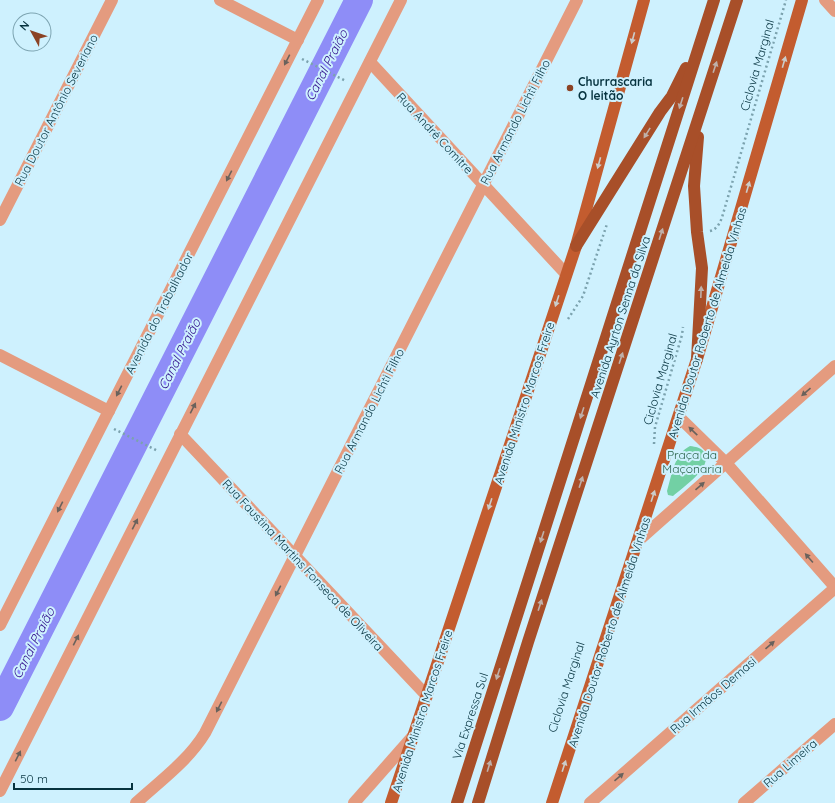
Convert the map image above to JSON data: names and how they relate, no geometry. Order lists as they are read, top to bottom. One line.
{"streets":{"highway":["Avenida Ayrton Senna da Silva","Via Expressa Sul"],"main road":["Avenida Doutor Roberto de Almeida Vinhas","Avenida Ministro Marcos Freire"],"street":["Rua Doutor Antônio Severiano","Rua Armando Lichti Filho","Rua André Comitre","Avenida do Trabalhador","Rua Faustina Martins Fonseca de Oliveira","Rua Irmãos Demasi","Rua Limeira"],"path":["Ciclovia Marginal"]},"crossings":[["Rua Armando Lichti Filho","Rua André Comitre"],["Rua Armando Lichti Filho","Rua Faustina Martins Fonseca de Oliveira"],["Rua André Comitre","Avenida Ministro Marcos Freire"],["Avenida Ayrton Senna da Silva","Via Expressa Sul"],["Avenida Ministro Marcos Freire","Rua Faustina Martins Fonseca de Oliveira"]],"one_way":["Avenida Doutor Roberto de Almeida Vinhas","Avenida Ministro Marcos Freire","Rua Irmãos Demasi","Via Expressa Sul"],"water":["Canal Praião"],"parks":["Praça da Maçonaria"],"places":["Churrascaria O leitão"],"scale_bar":"50 m","north":"top left"}
